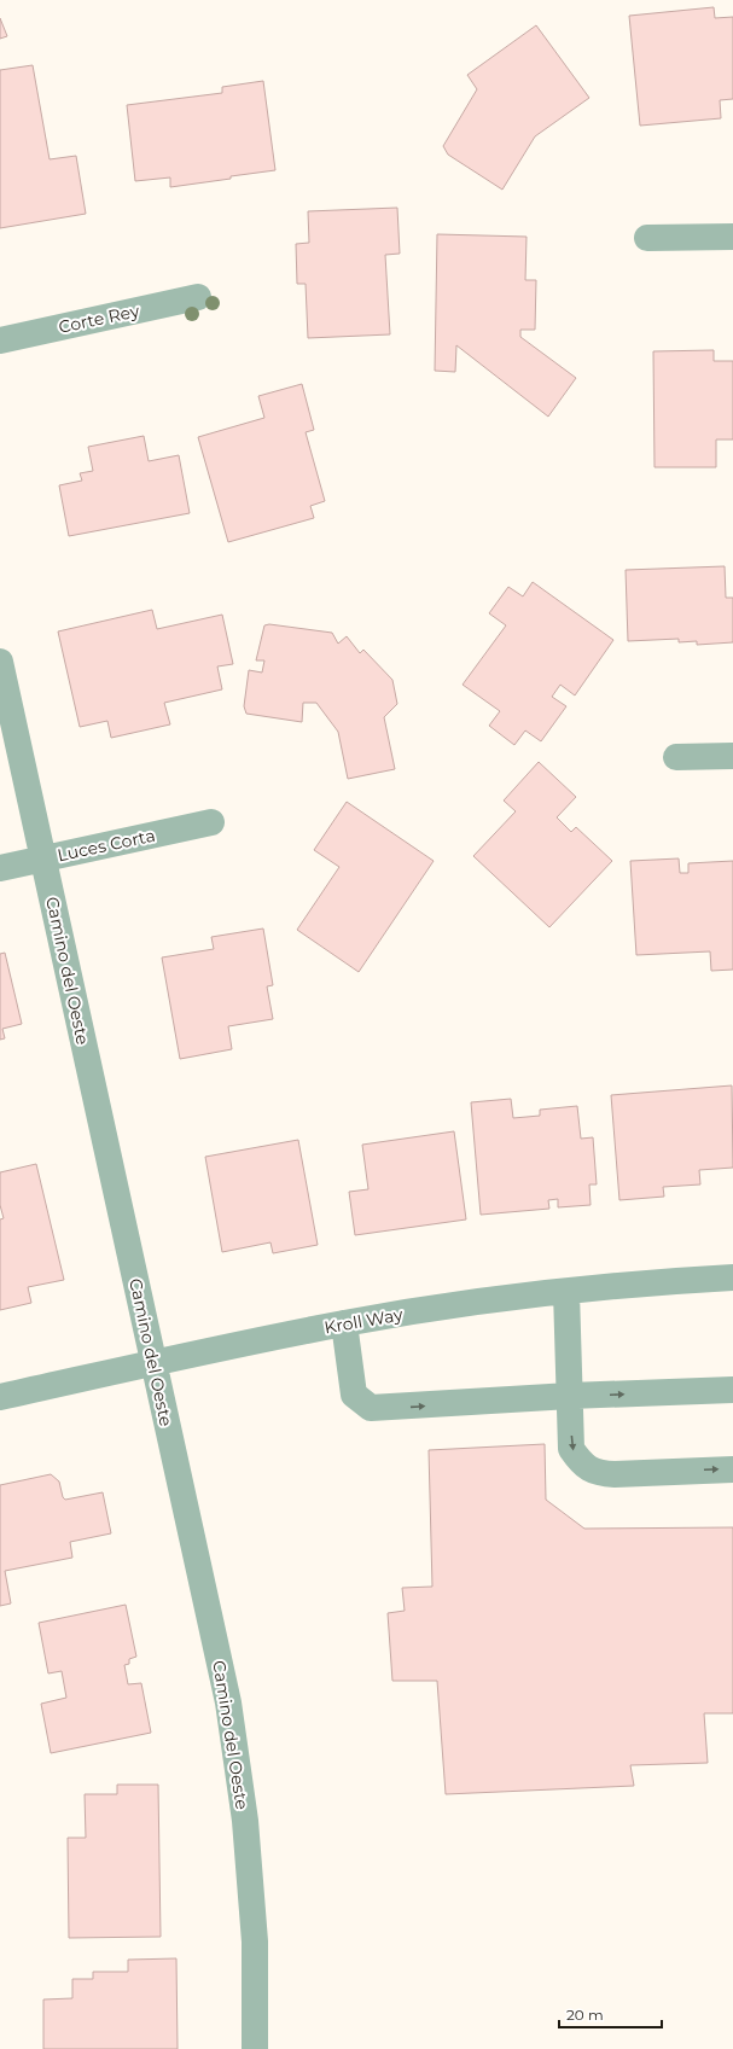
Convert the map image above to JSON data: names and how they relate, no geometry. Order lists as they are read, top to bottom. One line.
{"streets":{"street":["Corte Rey","Luces Corta","Camino del Oeste","Kroll Way"]},"crossings":[["Luces Corta","Camino del Oeste"],["Camino del Oeste","Kroll Way"]],"scale_bar":"20 m"}
